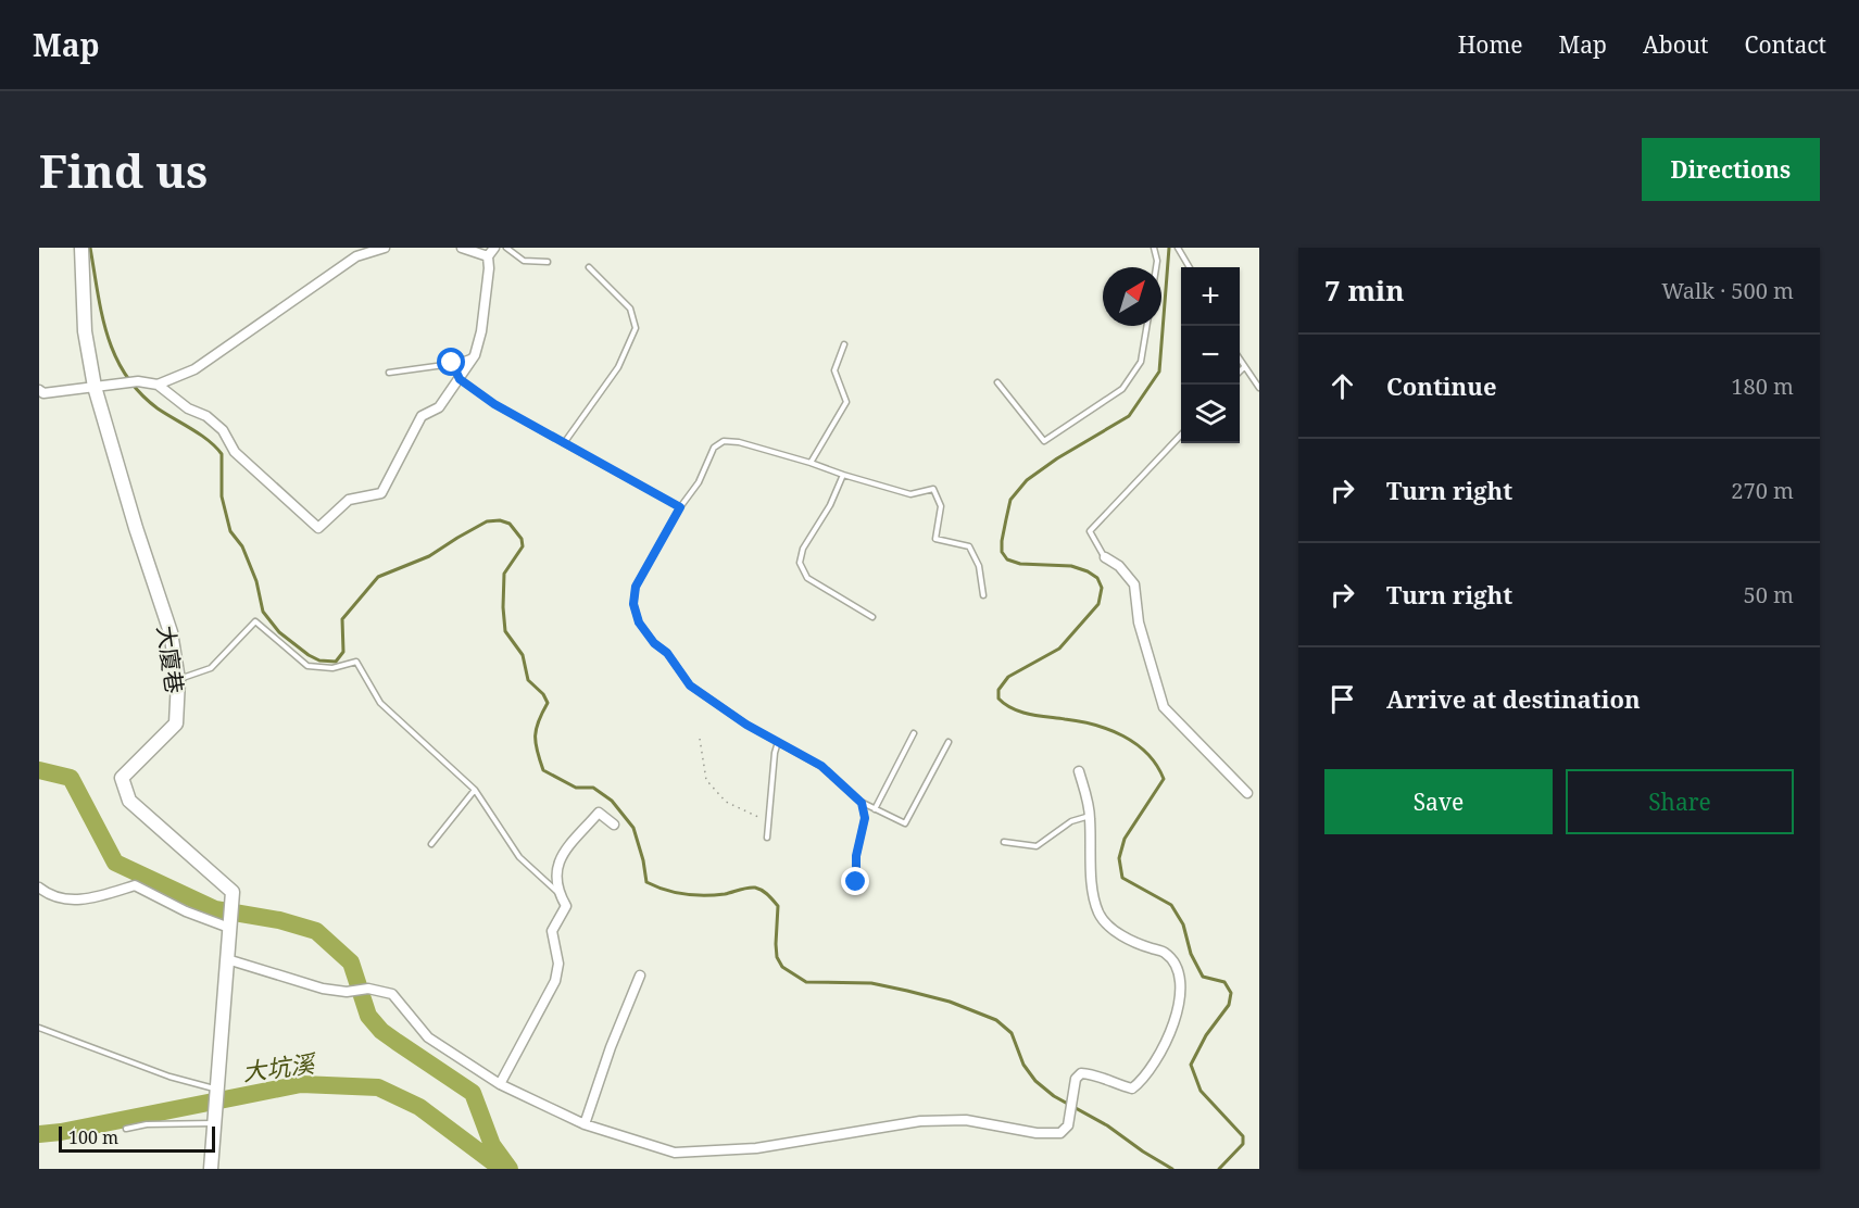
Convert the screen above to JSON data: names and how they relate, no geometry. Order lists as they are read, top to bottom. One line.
{"streets":{"street":["大廈巷"]},"water":["大坑溪"],"scale_bar":"100 m","north":"top right","page":{"header":"Map","nav":["Home","Map","About","Contact"],"buttons":["Directions",["Save","Share"]],"title":"Find us","heading":["7 min","Walk · 500 m"],"map_buttons":["+","−"],"list":[["Continue","180 m"],["Turn right","270 m"],["Turn right","50 m"],"Arrive at destination"],"scale":"100 m"}}
